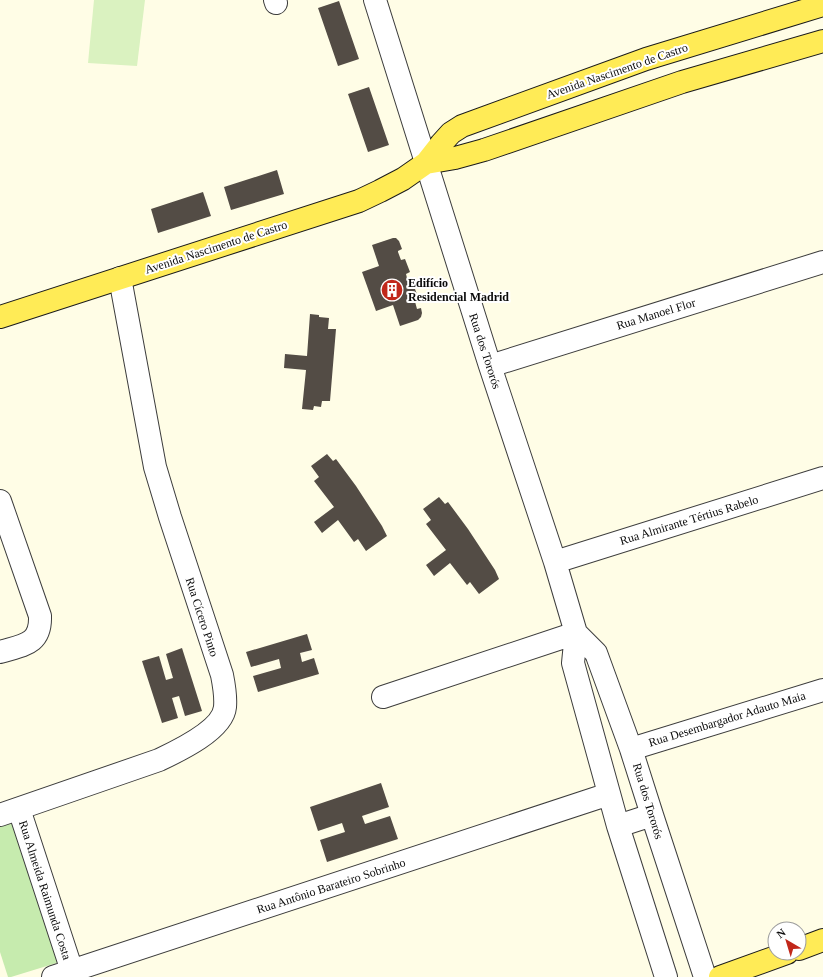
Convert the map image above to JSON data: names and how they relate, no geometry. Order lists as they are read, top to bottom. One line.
{"streets":{"main road":["Avenida Nascimento de Castro"],"street":["Rua Manoel Flor","Rua dos Tororós","Rua Almirante Tértius Rabelo","Rua Cícero Pinto","Rua Desembargador Adauto Maia","Rua Antônio Barateiro Sobrinho","Rua Almeida Raimunda Costa"]},"crossings":[["Avenida Nascimento de Castro","Rua dos Tororós"],["Avenida Nascimento de Castro","Rua Cícero Pinto"],["Rua Manoel Flor","Rua dos Tororós"],["Rua dos Tororós","Rua Almirante Tértius Rabelo"],["Rua dos Tororós","Rua Desembargador Adauto Maia"],["Rua dos Tororós","Rua Antônio Barateiro Sobrinho"],["Rua Cícero Pinto","Rua Almeida Raimunda Costa"],["Rua Antônio Barateiro Sobrinho","Rua Almeida Raimunda Costa"]],"places":{"building":["Edifício Residencial Madrid"]},"north":"top left"}
